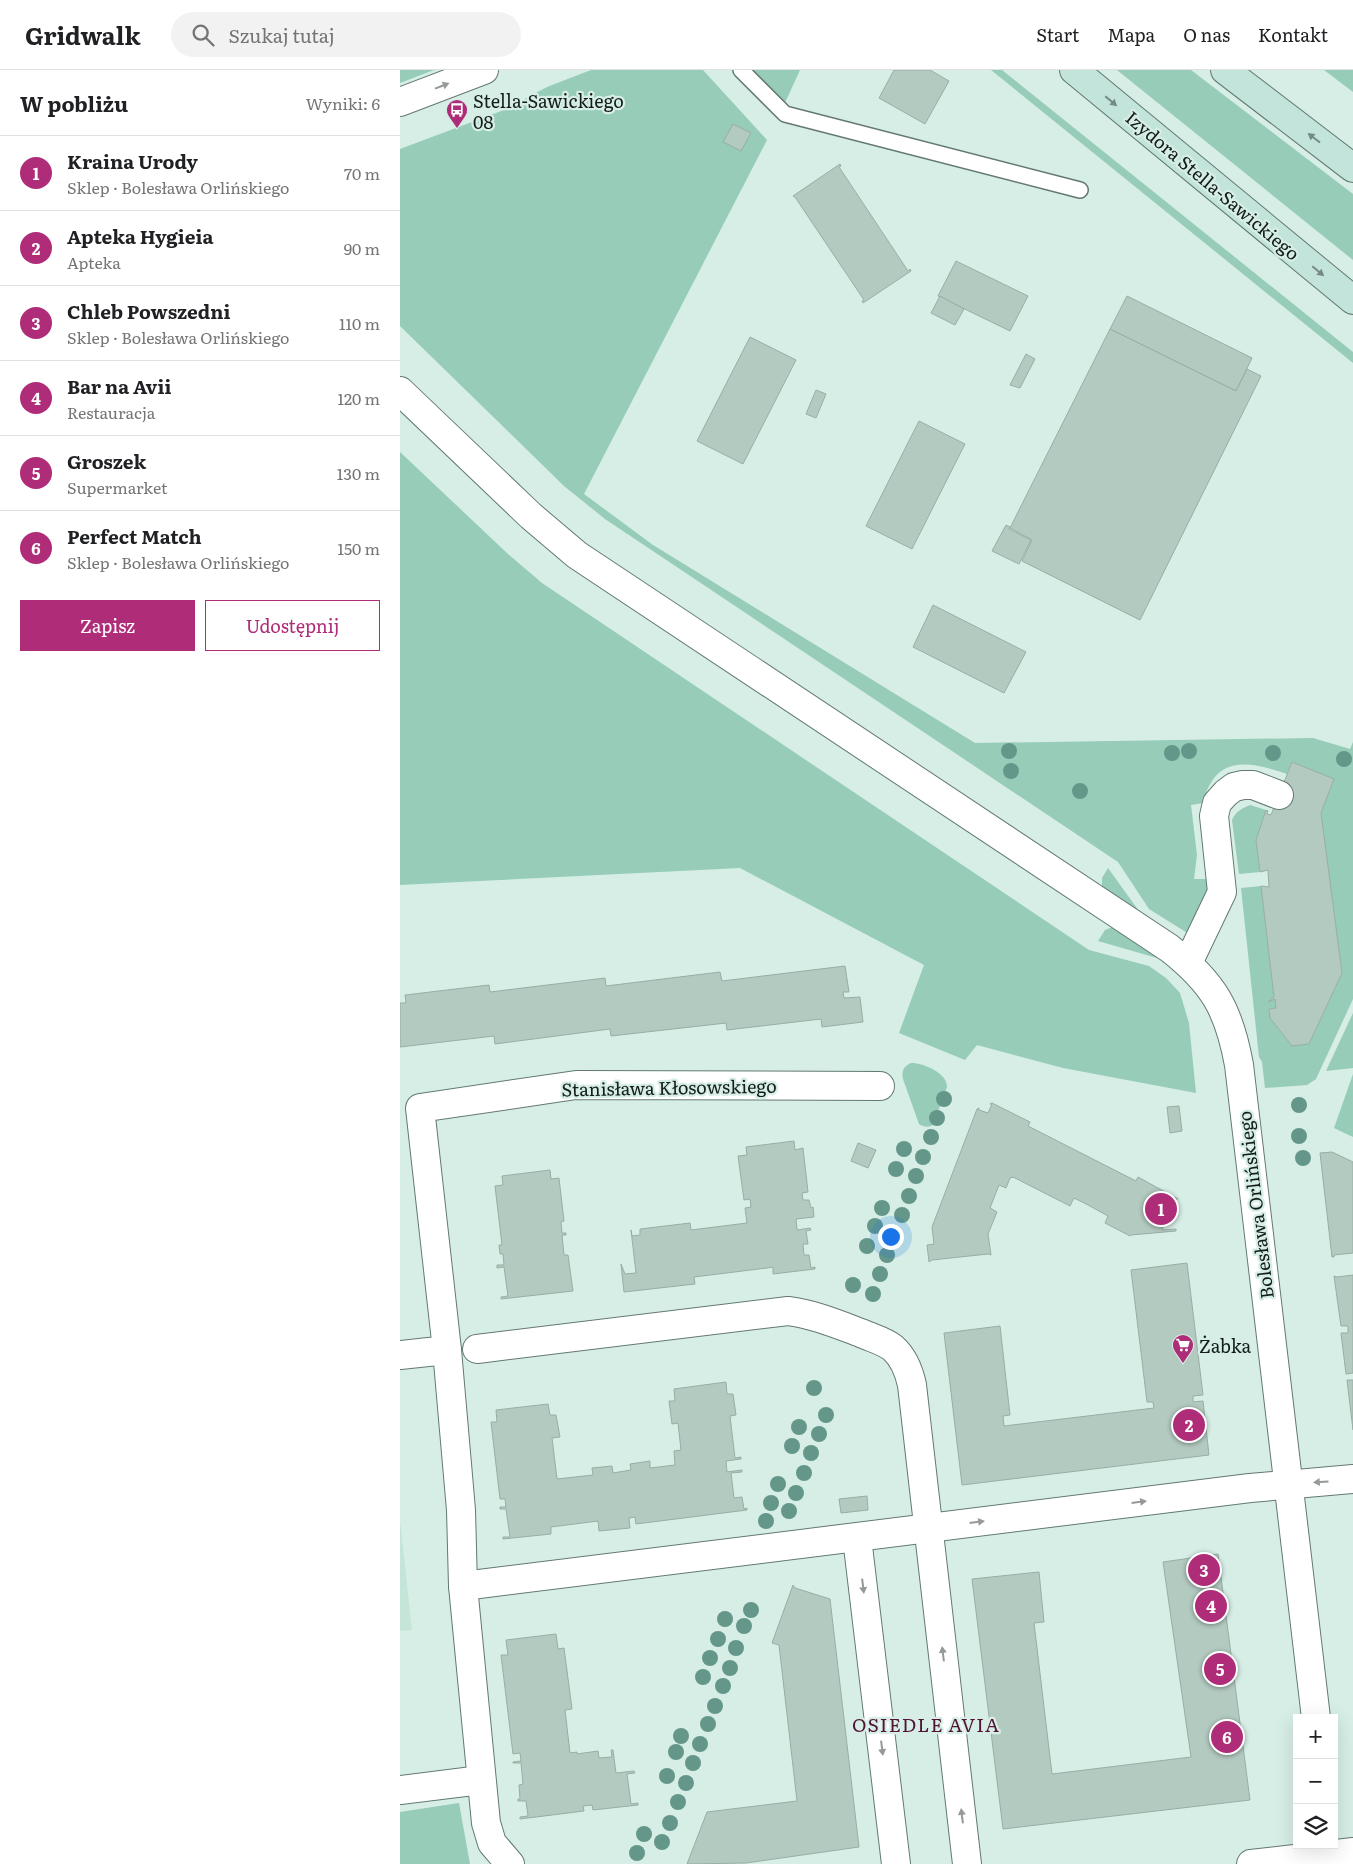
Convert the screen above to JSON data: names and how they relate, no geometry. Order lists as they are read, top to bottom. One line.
{"streets":{"main road":["Izydora Stella-Sawickiego"],"street":["Stanisława Kłosowskiego","Bolesława Orlińskiego"]},"districts":["OSIEDLE AVIA"],"places":{"bus stop":["Stella-Sawickiego 08"],"supermarket":["Żabka"]},"page":{"header":"Gridwalk","search":"Szukaj tutaj","nav":["Start","Mapa","O nas","Kontakt"],"heading":["W pobliżu","Wyniki: 6"],"list":[{"mark":"1","name":"Kraina Urody","note":"Sklep · Bolesława Orlińskiego","value":"70 m"},{"mark":"2","name":"Apteka Hygieia","note":"Apteka","value":"90 m"},{"mark":"3","name":"Chleb Powszedni","note":"Sklep · Bolesława Orlińskiego","value":"110 m"},{"mark":"4","name":"Bar na Avii","note":"Restauracja","value":"120 m"},{"mark":"5","name":"Groszek","note":"Supermarket","value":"130 m"},{"mark":"6","name":"Perfect Match","note":"Sklep · Bolesława Orlińskiego","value":"150 m"}],"buttons":["Zapisz","Udostępnij"],"pins":["1","2","3","4","5","6"],"map_buttons":["+","−"]}}
